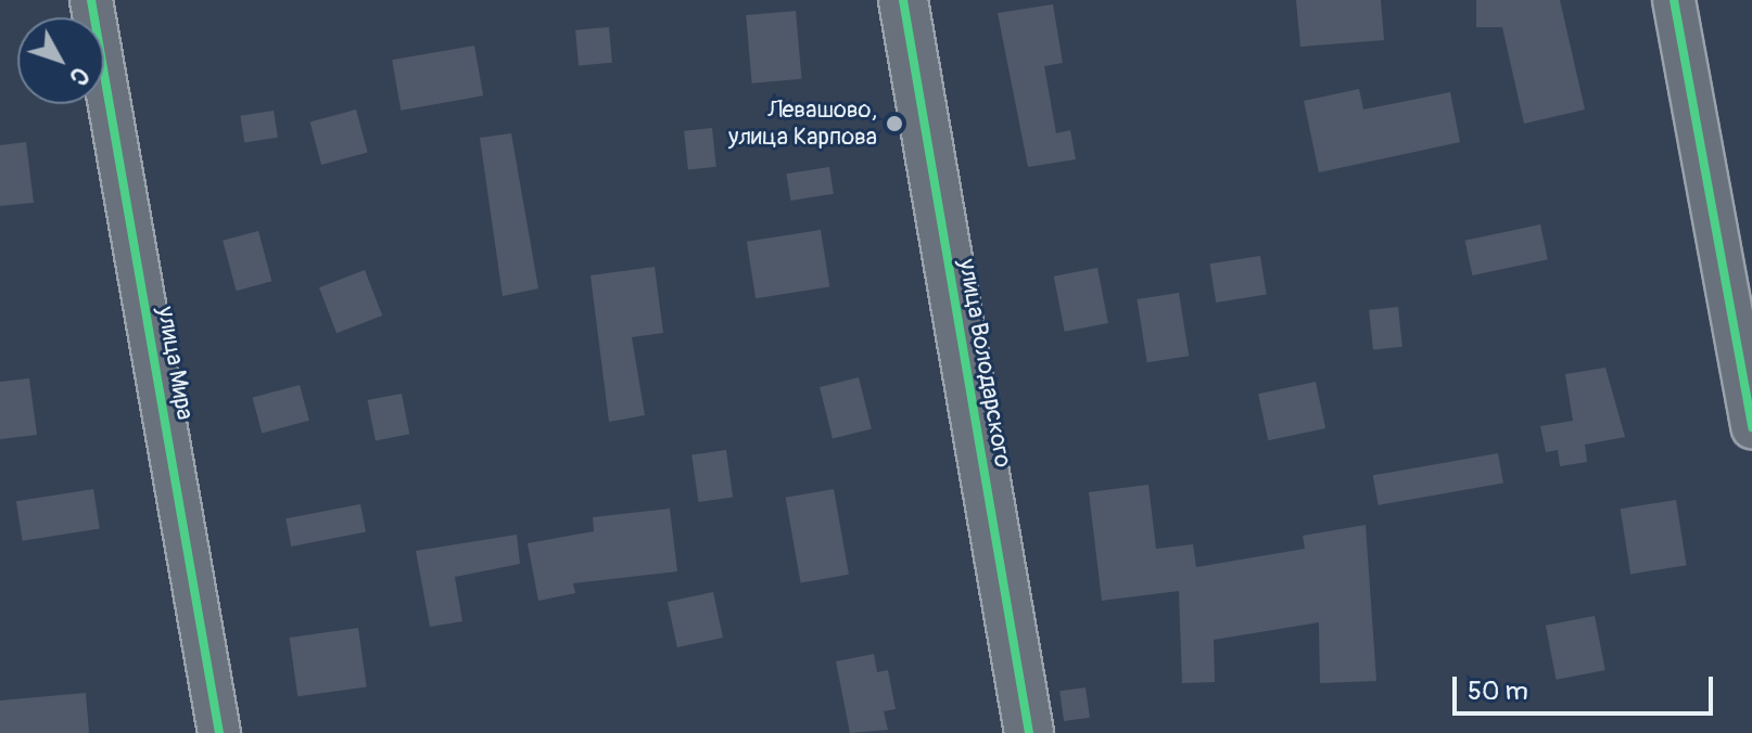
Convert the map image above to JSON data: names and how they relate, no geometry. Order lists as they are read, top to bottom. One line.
{"streets":{"street":["улица Мира","улица Володарского"]},"places":["Левашово, улица Карпова"],"scale_bar":"50 m","north":"bottom right"}
